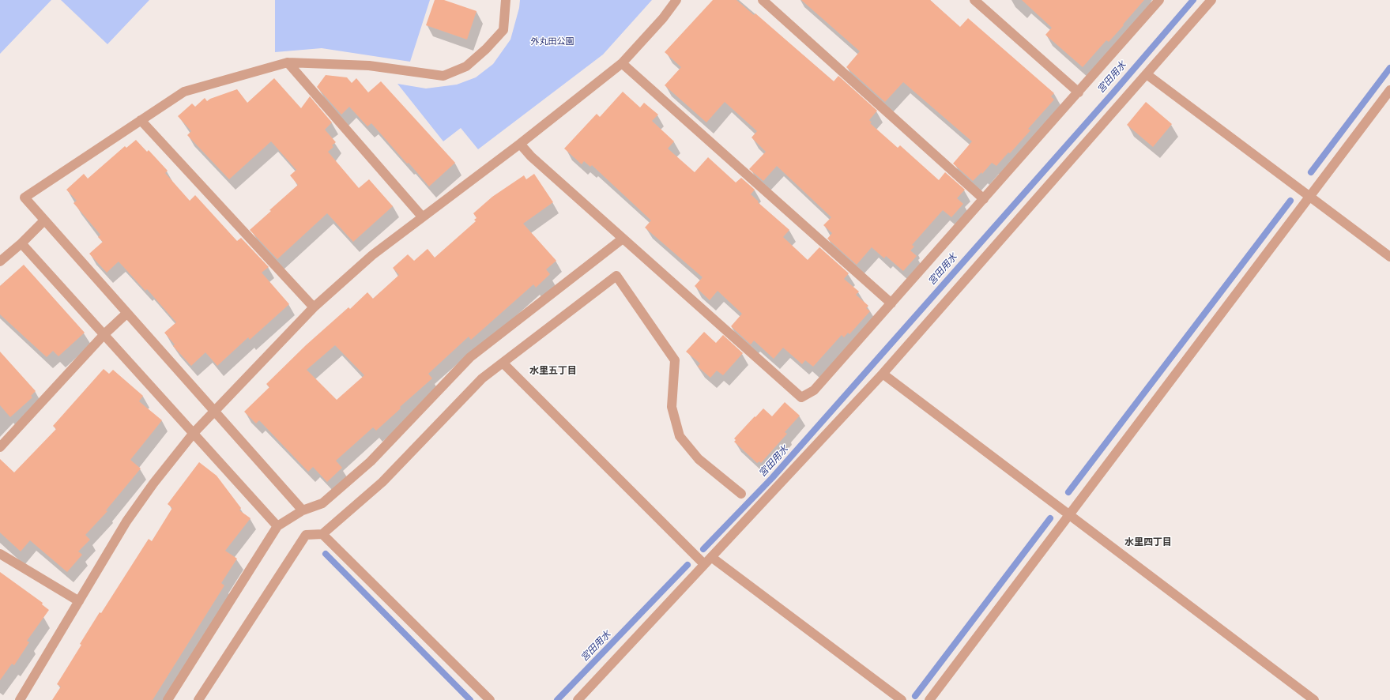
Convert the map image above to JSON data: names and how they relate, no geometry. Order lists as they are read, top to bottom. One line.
{"districts":["水里五丁目","水里四丁目"],"water":["宮田用水"],"parks":["外丸田公園"]}
